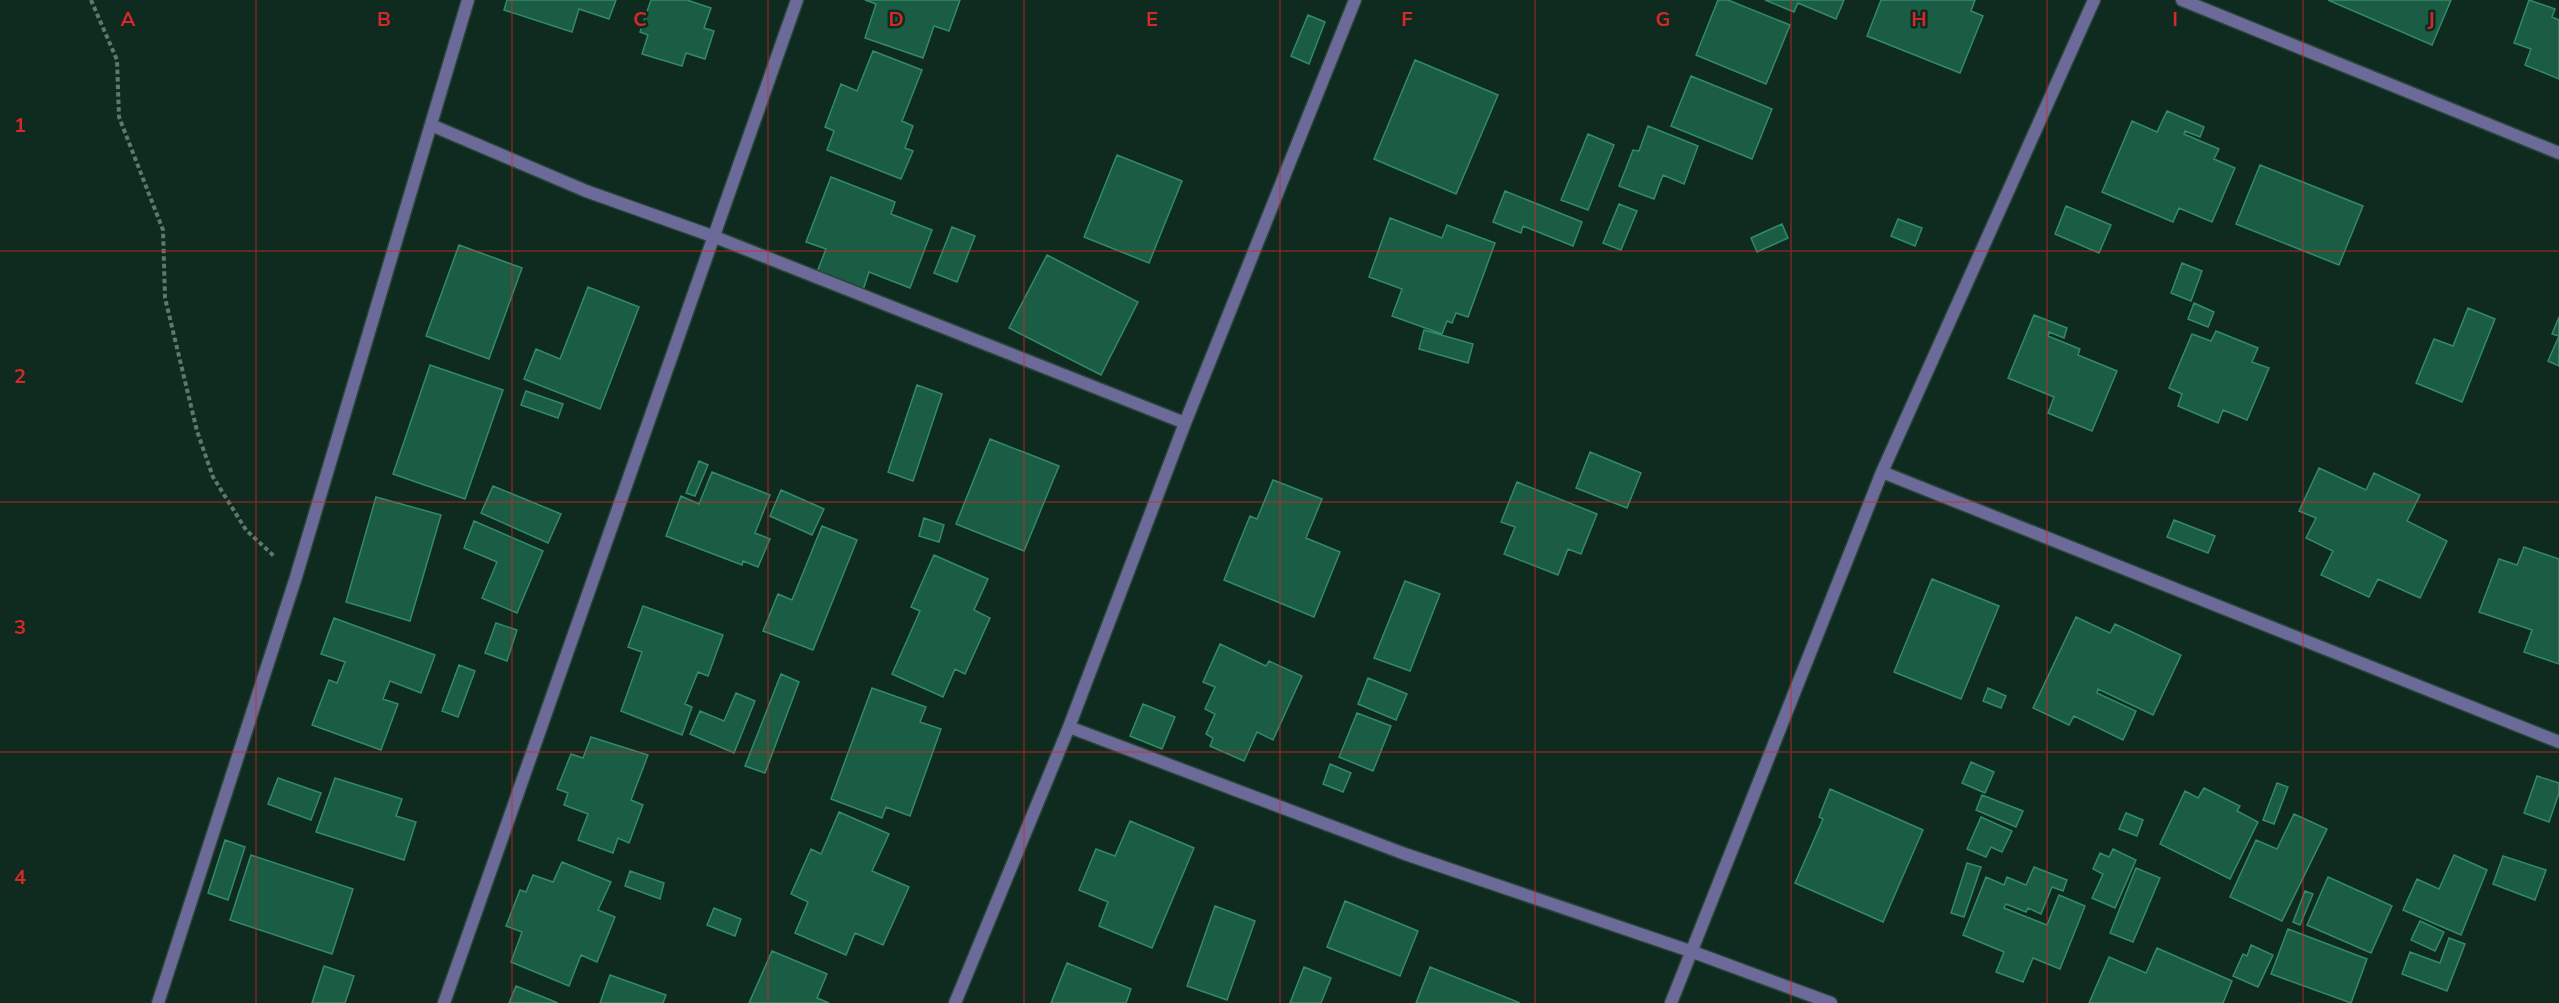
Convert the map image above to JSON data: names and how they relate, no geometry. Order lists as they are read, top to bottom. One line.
{"grid":{"columns":["A","B","C","D","E","F","G","H","I","J"],"rows":["1","2","3","4"]}}
